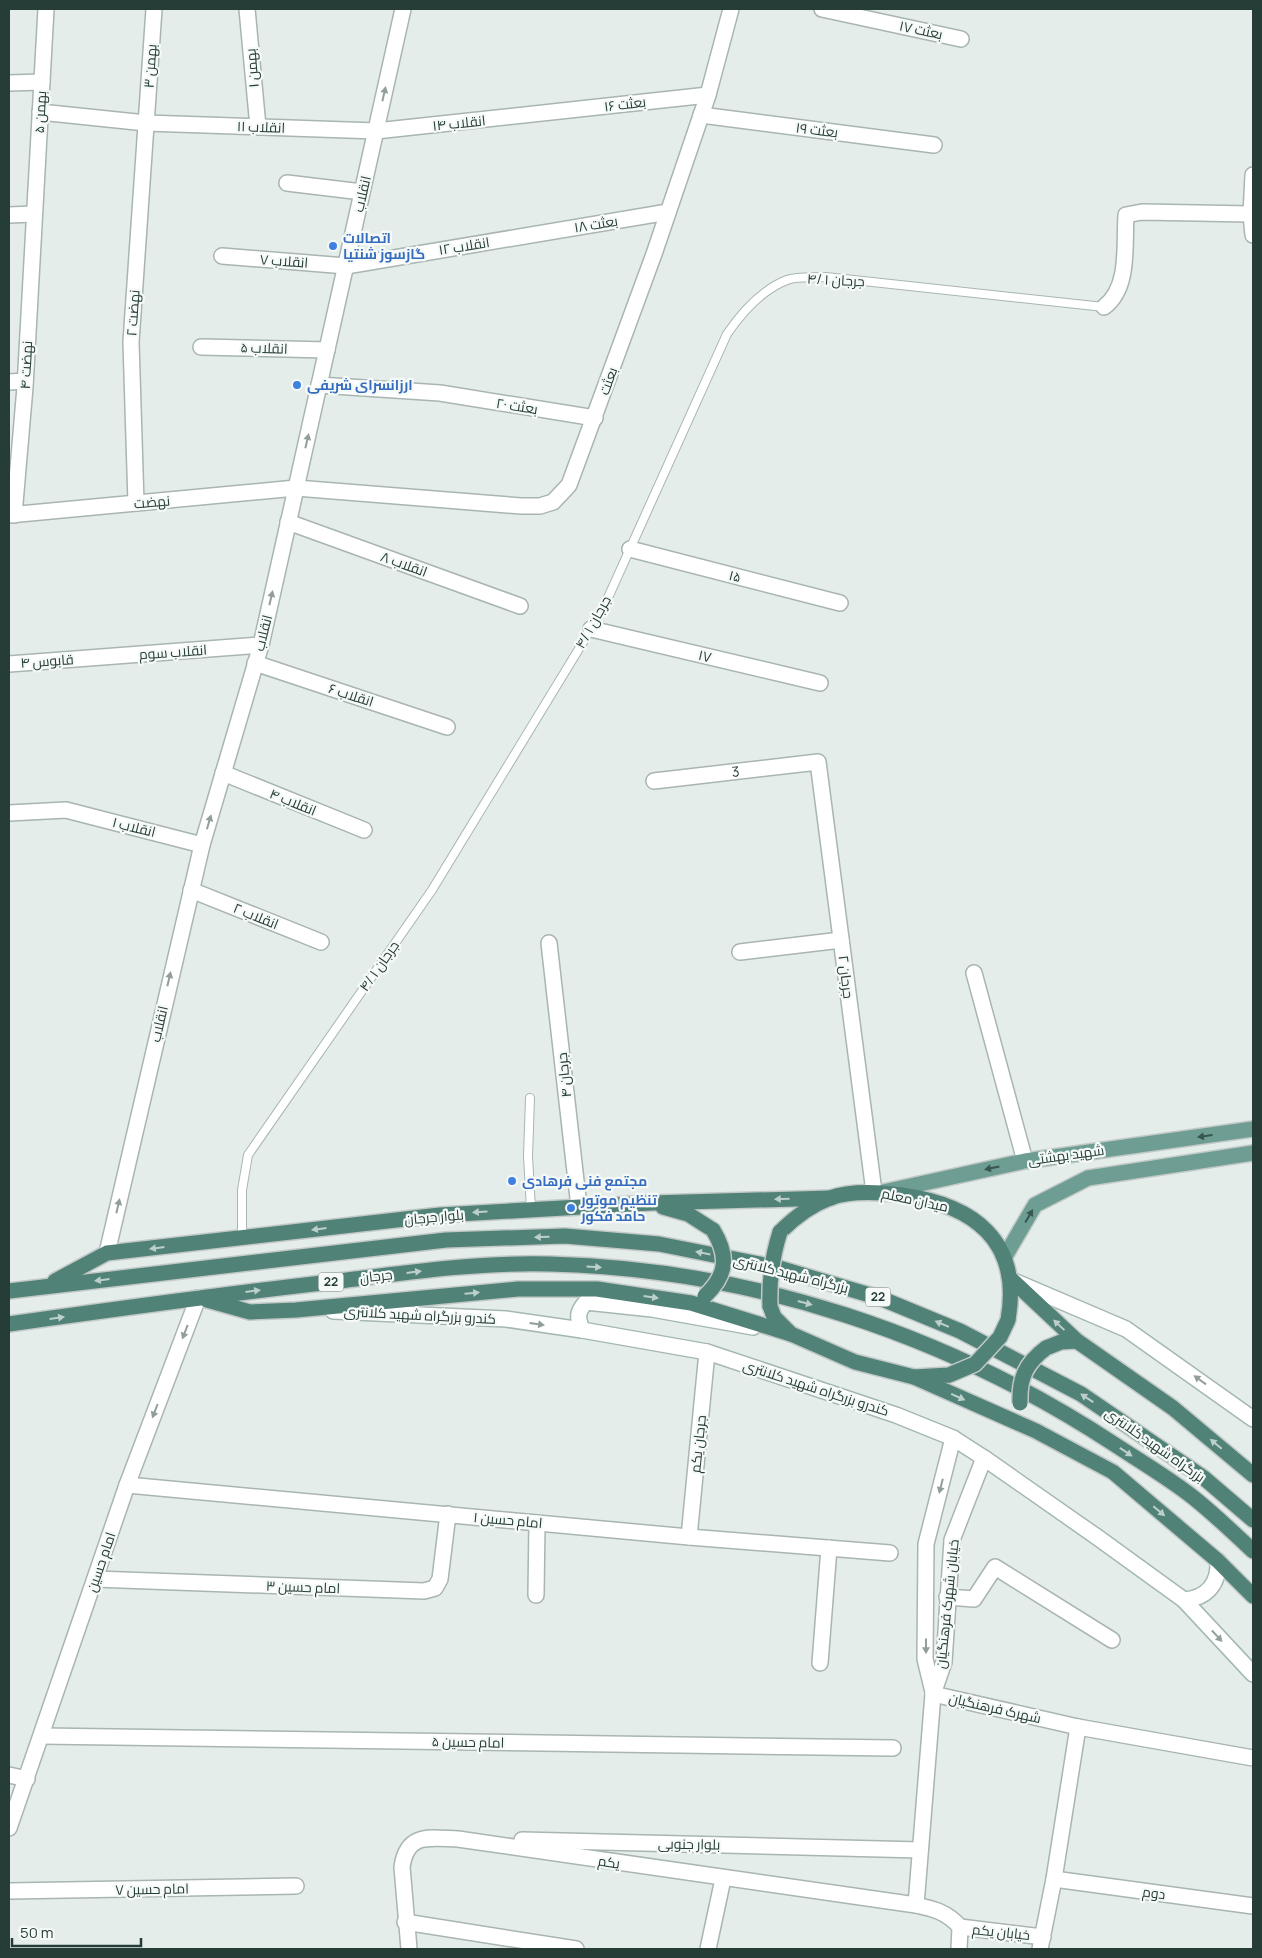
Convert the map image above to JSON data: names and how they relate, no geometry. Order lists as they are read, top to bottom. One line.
{"streets":{"highway":["میدان معلم","بلوار جرجان","بزرگراه شهید کلانتری","جرجان","22"],"main road":["شهید بهشتی"],"street":["۱۷ بعثت","۳ بهمن","۱ بهمن","۱۶ بعثت","۵ بهمن","۱۴ انقلاب","۱۱ انقلاب","بعثت ۱۹","انقلاب","۱۸ بعثت","۱۲ انقلاب","۷ انقلاب","۲ نهضت","۵ انقلاب","۴ نهضت","بعثت","۲۰ بعثت","نهضت","۸ انقلاب","۱۵","انقلاب سوم","۱۷","۴ قابوس","۶ انقلاب","3","۴ انقلاب","انقلاب ۱","۲ انقلاب","جرجان ۲","۴ جرجان","کندرو بزرگراه شهید کلانتری","جرجان یکم","امام حسین ۱","امام حسین","امام حسین ۳","خیابان شهرک فرهنگیان","شهرک فرهنگیان","امام حسین ۵","بلوار جنوبی","یکم","امام حسین ۷","دوم","خیابان یکم"],"lane":["جرجان ۱ /۴"]},"crossings":[["۳ بهمن","۱۱ انقلاب"],["۳ بهمن","۲ نهضت"],["۱ بهمن","۱۱ انقلاب"],["۱۶ بعثت","۱۴ انقلاب"],["۱۶ بعثت","بعثت"],["۵ بهمن","۱۱ انقلاب"],["۵ بهمن","۴ نهضت"],["۱۴ انقلاب","۱۱ انقلاب"],["۱۴ انقلاب","انقلاب"],["۱۱ انقلاب","انقلاب"],["۱۱ انقلاب","۲ نهضت"],["بعثت ۱۹","بعثت"],["انقلاب","۱۲ انقلاب"],["انقلاب","۷ انقلاب"],["انقلاب","۵ انقلاب"],["انقلاب","بعثت"],["انقلاب","۲۰ بعثت"],["انقلاب","نهضت"],["انقلاب","۸ انقلاب"],["انقلاب","انقلاب سوم"],["انقلاب","۶ انقلاب"],["انقلاب","۴ انقلاب"],["انقلاب","انقلاب ۱"],["انقلاب","۲ انقلاب"],["انقلاب","بلوار جرجان"],["۱۸ بعثت","۱۲ انقلاب"],["۱۸ بعثت","بعثت"],["۱۲ انقلاب","۷ انقلاب"],["جرجان ۱ /۴","۱۵"],["جرجان ۱ /۴","۱۷"],["جرجان ۱ /۴","بلوار جرجان"],["۲ نهضت","نهضت"],["۴ نهضت","نهضت"],["بعثت","۲۰ بعثت"],["بعثت","نهضت"],["انقلاب سوم","۴ قابوس"],["3","جرجان ۲"],["جرجان ۲","شهید بهشتی"],["جرجان ۲","میدان معلم"],["۴ جرجان","بلوار جرجان"],["شهید بهشتی","میدان معلم"],["میدان معلم","بلوار جرجان"],["بلوار جرجان","جرجان"],["بزرگراه شهید کلانتری","جرجان"],["جرجان","امام حسین"],["کندرو بزرگراه شهید کلانتری","جرجان یکم"],["کندرو بزرگراه شهید کلانتری","خیابان شهرک فرهنگیان"],["کندرو بزرگراه شهید کلانتری","شهرک فرهنگیان"],["جرجان یکم","امام حسین ۱"],["امام حسین ۱","امام حسین"],["امام حسین ۱","امام حسین ۳"],["امام حسین","امام حسین ۳"],["امام حسین","امام حسین ۵"],["خیابان شهرک فرهنگیان","شهرک فرهنگیان"],["بلوار جنوبی","یکم"],["یکم","خیابان یکم"]],"one_way":["انقلاب","امام حسین"],"places":["اتصالات گازسوز شنتیا","ارزانسرای شریفی","مجتمع فنی فرهادی","تنظیم موتور حامد فکور"],"scale_bar":"50 m"}
